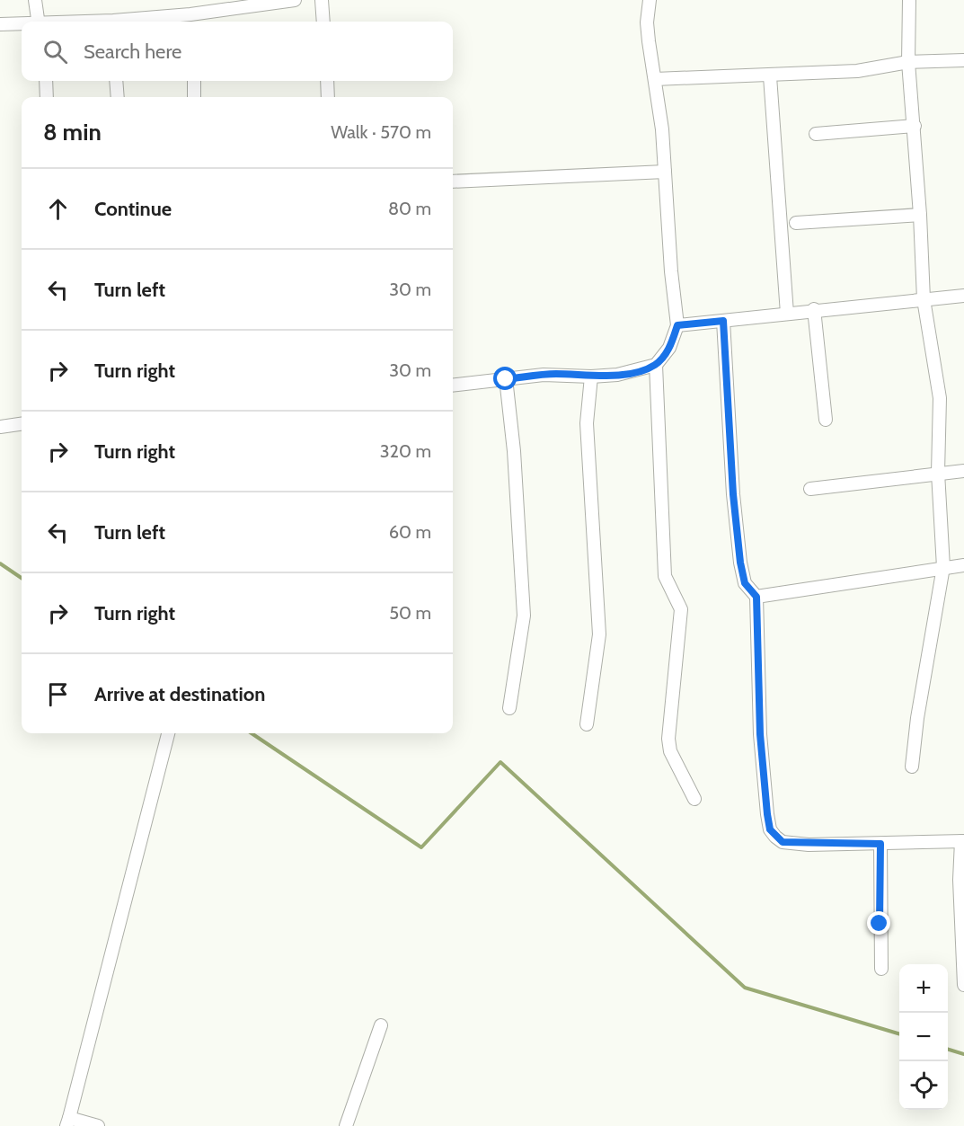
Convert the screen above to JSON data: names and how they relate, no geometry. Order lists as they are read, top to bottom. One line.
{"page":{"search":"Search here","heading":["8 min","Walk · 570 m"],"list":[["Continue","80 m"],["Turn left","30 m"],["Turn right","30 m"],["Turn right","320 m"],["Turn left","60 m"],["Turn right","50 m"],"Arrive at destination"],"map_buttons":["+","−"]}}
